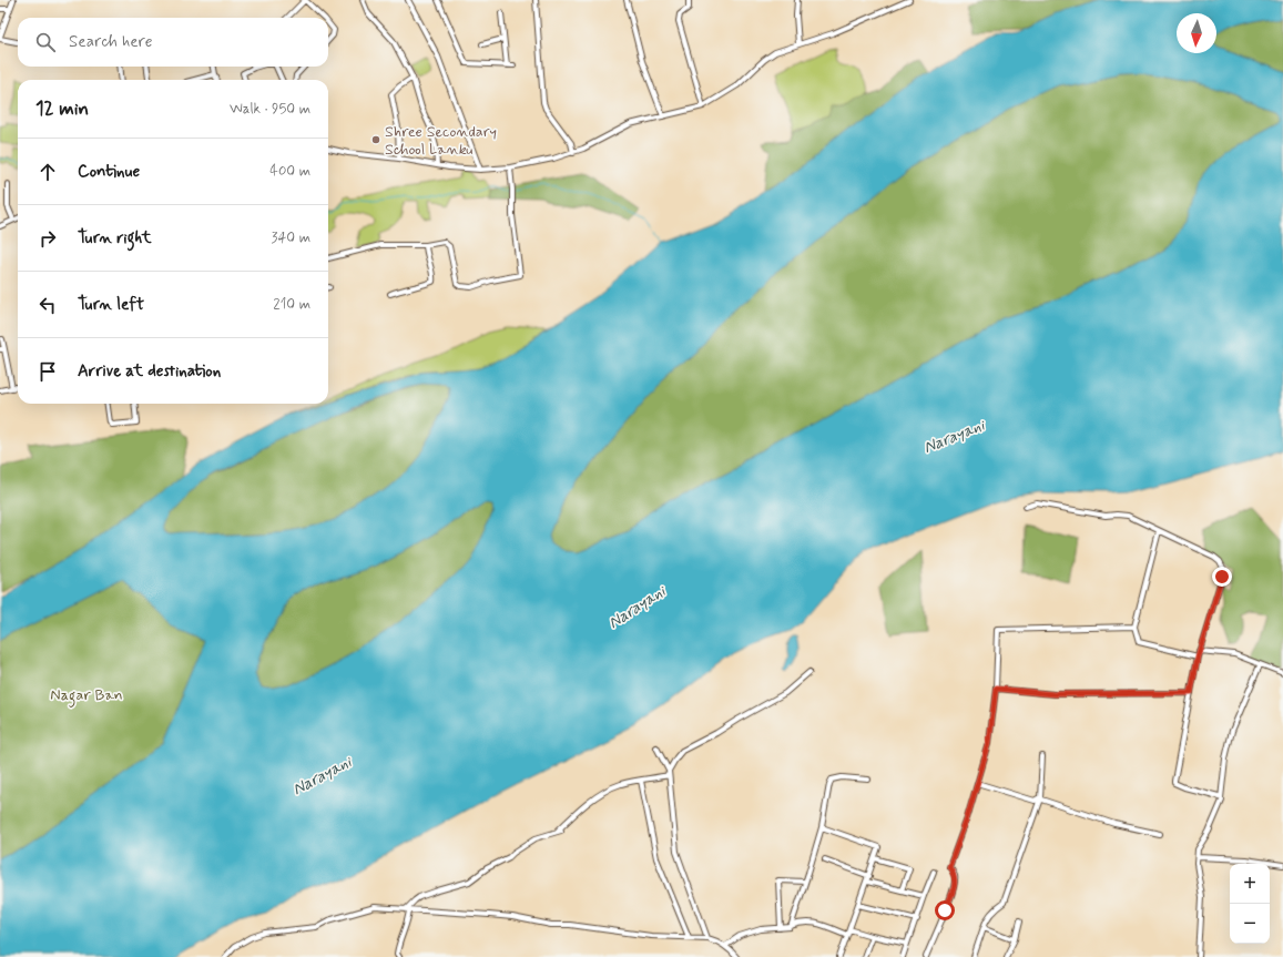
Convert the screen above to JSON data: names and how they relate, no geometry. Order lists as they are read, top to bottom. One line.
{"water":["Narayani"],"parks":["Nagar Ban"],"places":["Shree Secondary School Lanku"],"north":"bottom","page":{"search":"Search here","heading":["12 min","Walk · 950 m"],"list":[["Continue","400 m"],["Turn right","340 m"],["Turn left","210 m"],"Arrive at destination"],"map_buttons":["+","−"]}}
